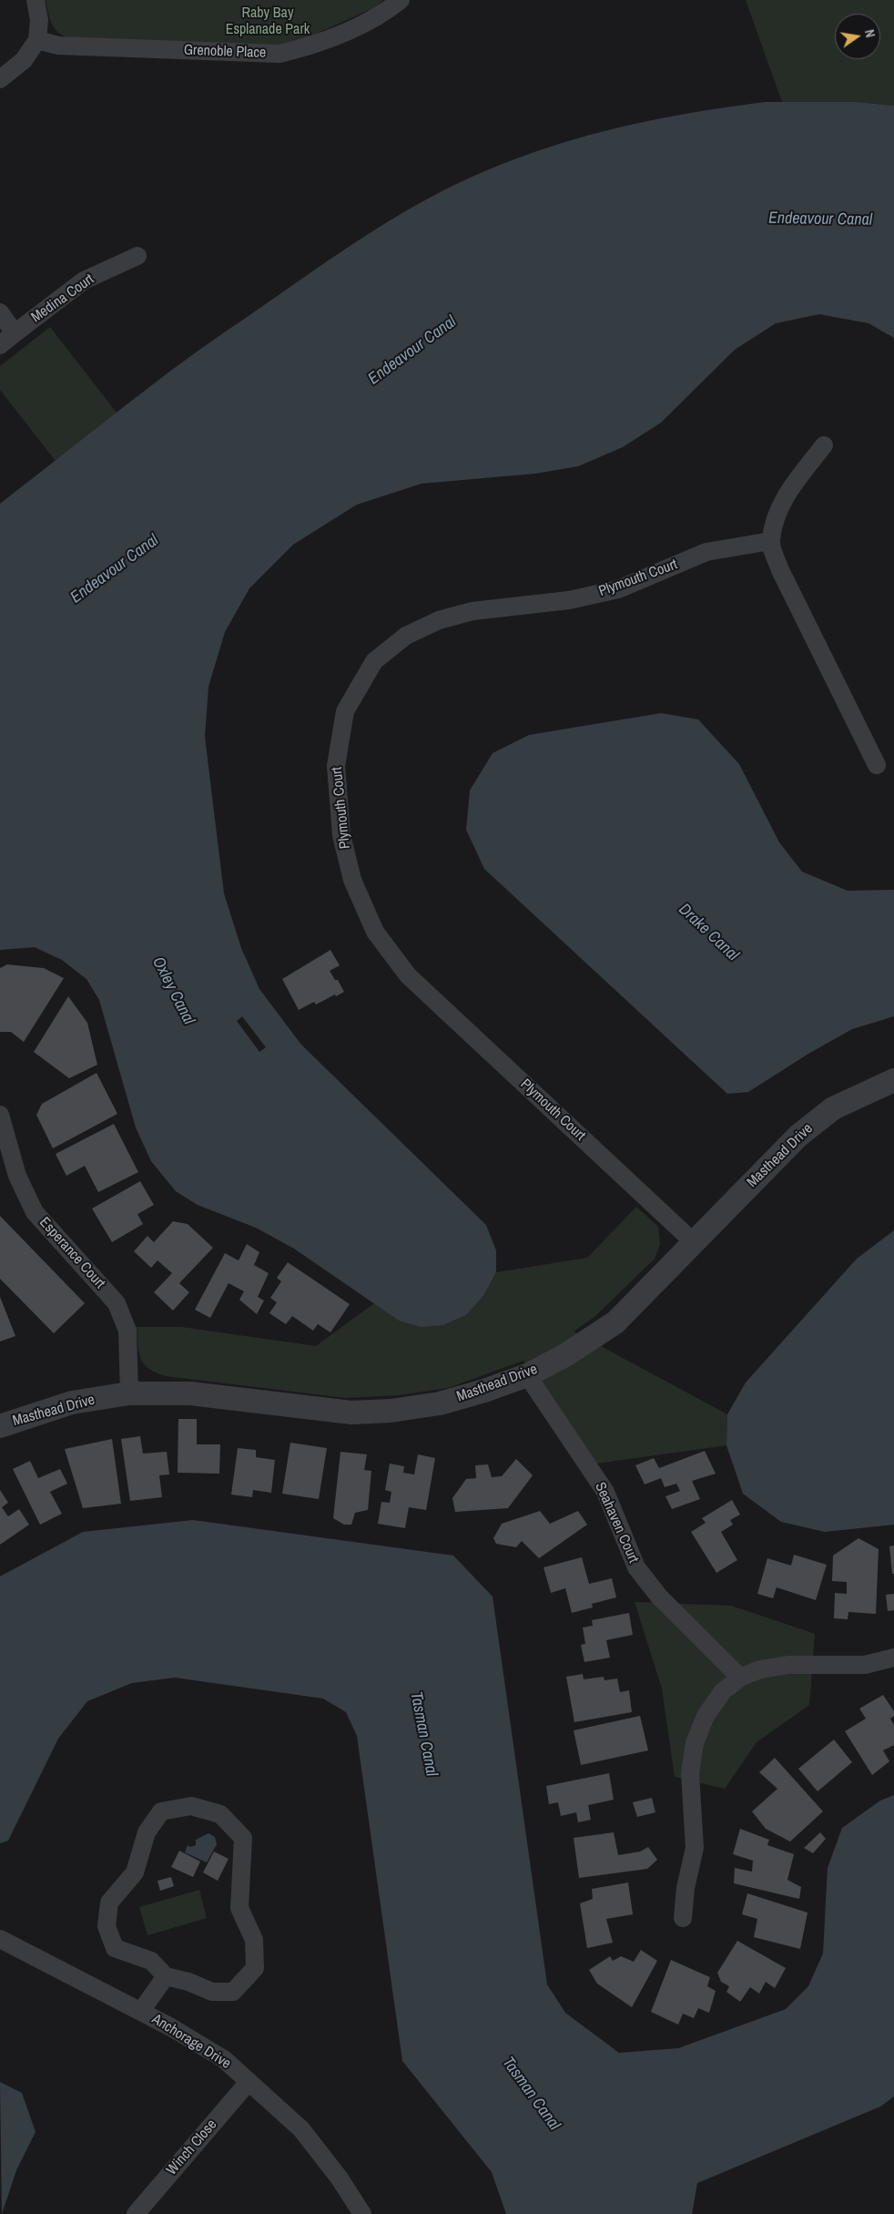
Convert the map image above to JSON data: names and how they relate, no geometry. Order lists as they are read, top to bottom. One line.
{"streets":{"street":["Grenoble Place","Medina Court","Plymouth Court","Masthead Drive","Esperance Court","Seahaven Court","Anchorage Drive","Winch Close"]},"crossings":[["Plymouth Court","Masthead Drive"],["Masthead Drive","Esperance Court"],["Masthead Drive","Seahaven Court"],["Anchorage Drive","Winch Close"]],"water":["Endeavour Canal","Drake Canal","Oxley Canal","Tasman Canal"],"parks":["Raby Bay Esplanade Park"],"north":"right"}
